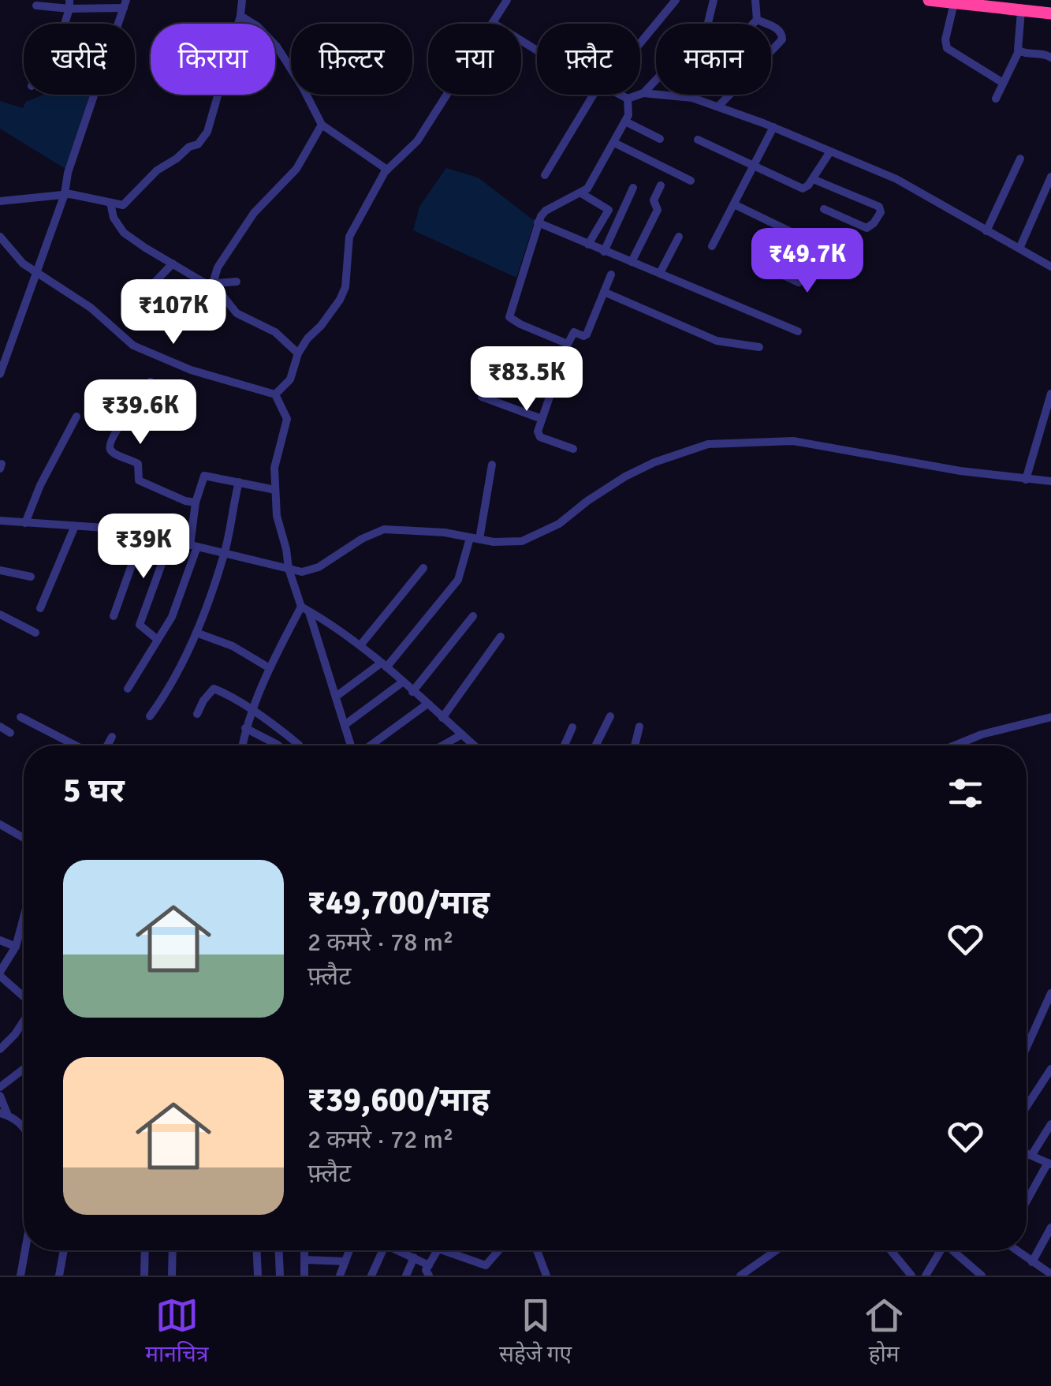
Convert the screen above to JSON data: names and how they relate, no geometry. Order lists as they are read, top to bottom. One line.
{"page":{"chip":["खरीदें","किराया","फ़िल्टर","नया","फ़्लैट","मकान"],"price":["₹49.7K","₹107K","₹83.5K","₹39.6K","₹39K"],"heading":"5 घर","list":[{"name":"₹49,700/माह","note":"2 कमरे · 78 m² · फ़्लैट"},{"name":"₹39,600/माह","note":"2 कमरे · 72 m² · फ़्लैट"}],"tabs":["मानचित्र","सहेजे गए","होम"]}}
